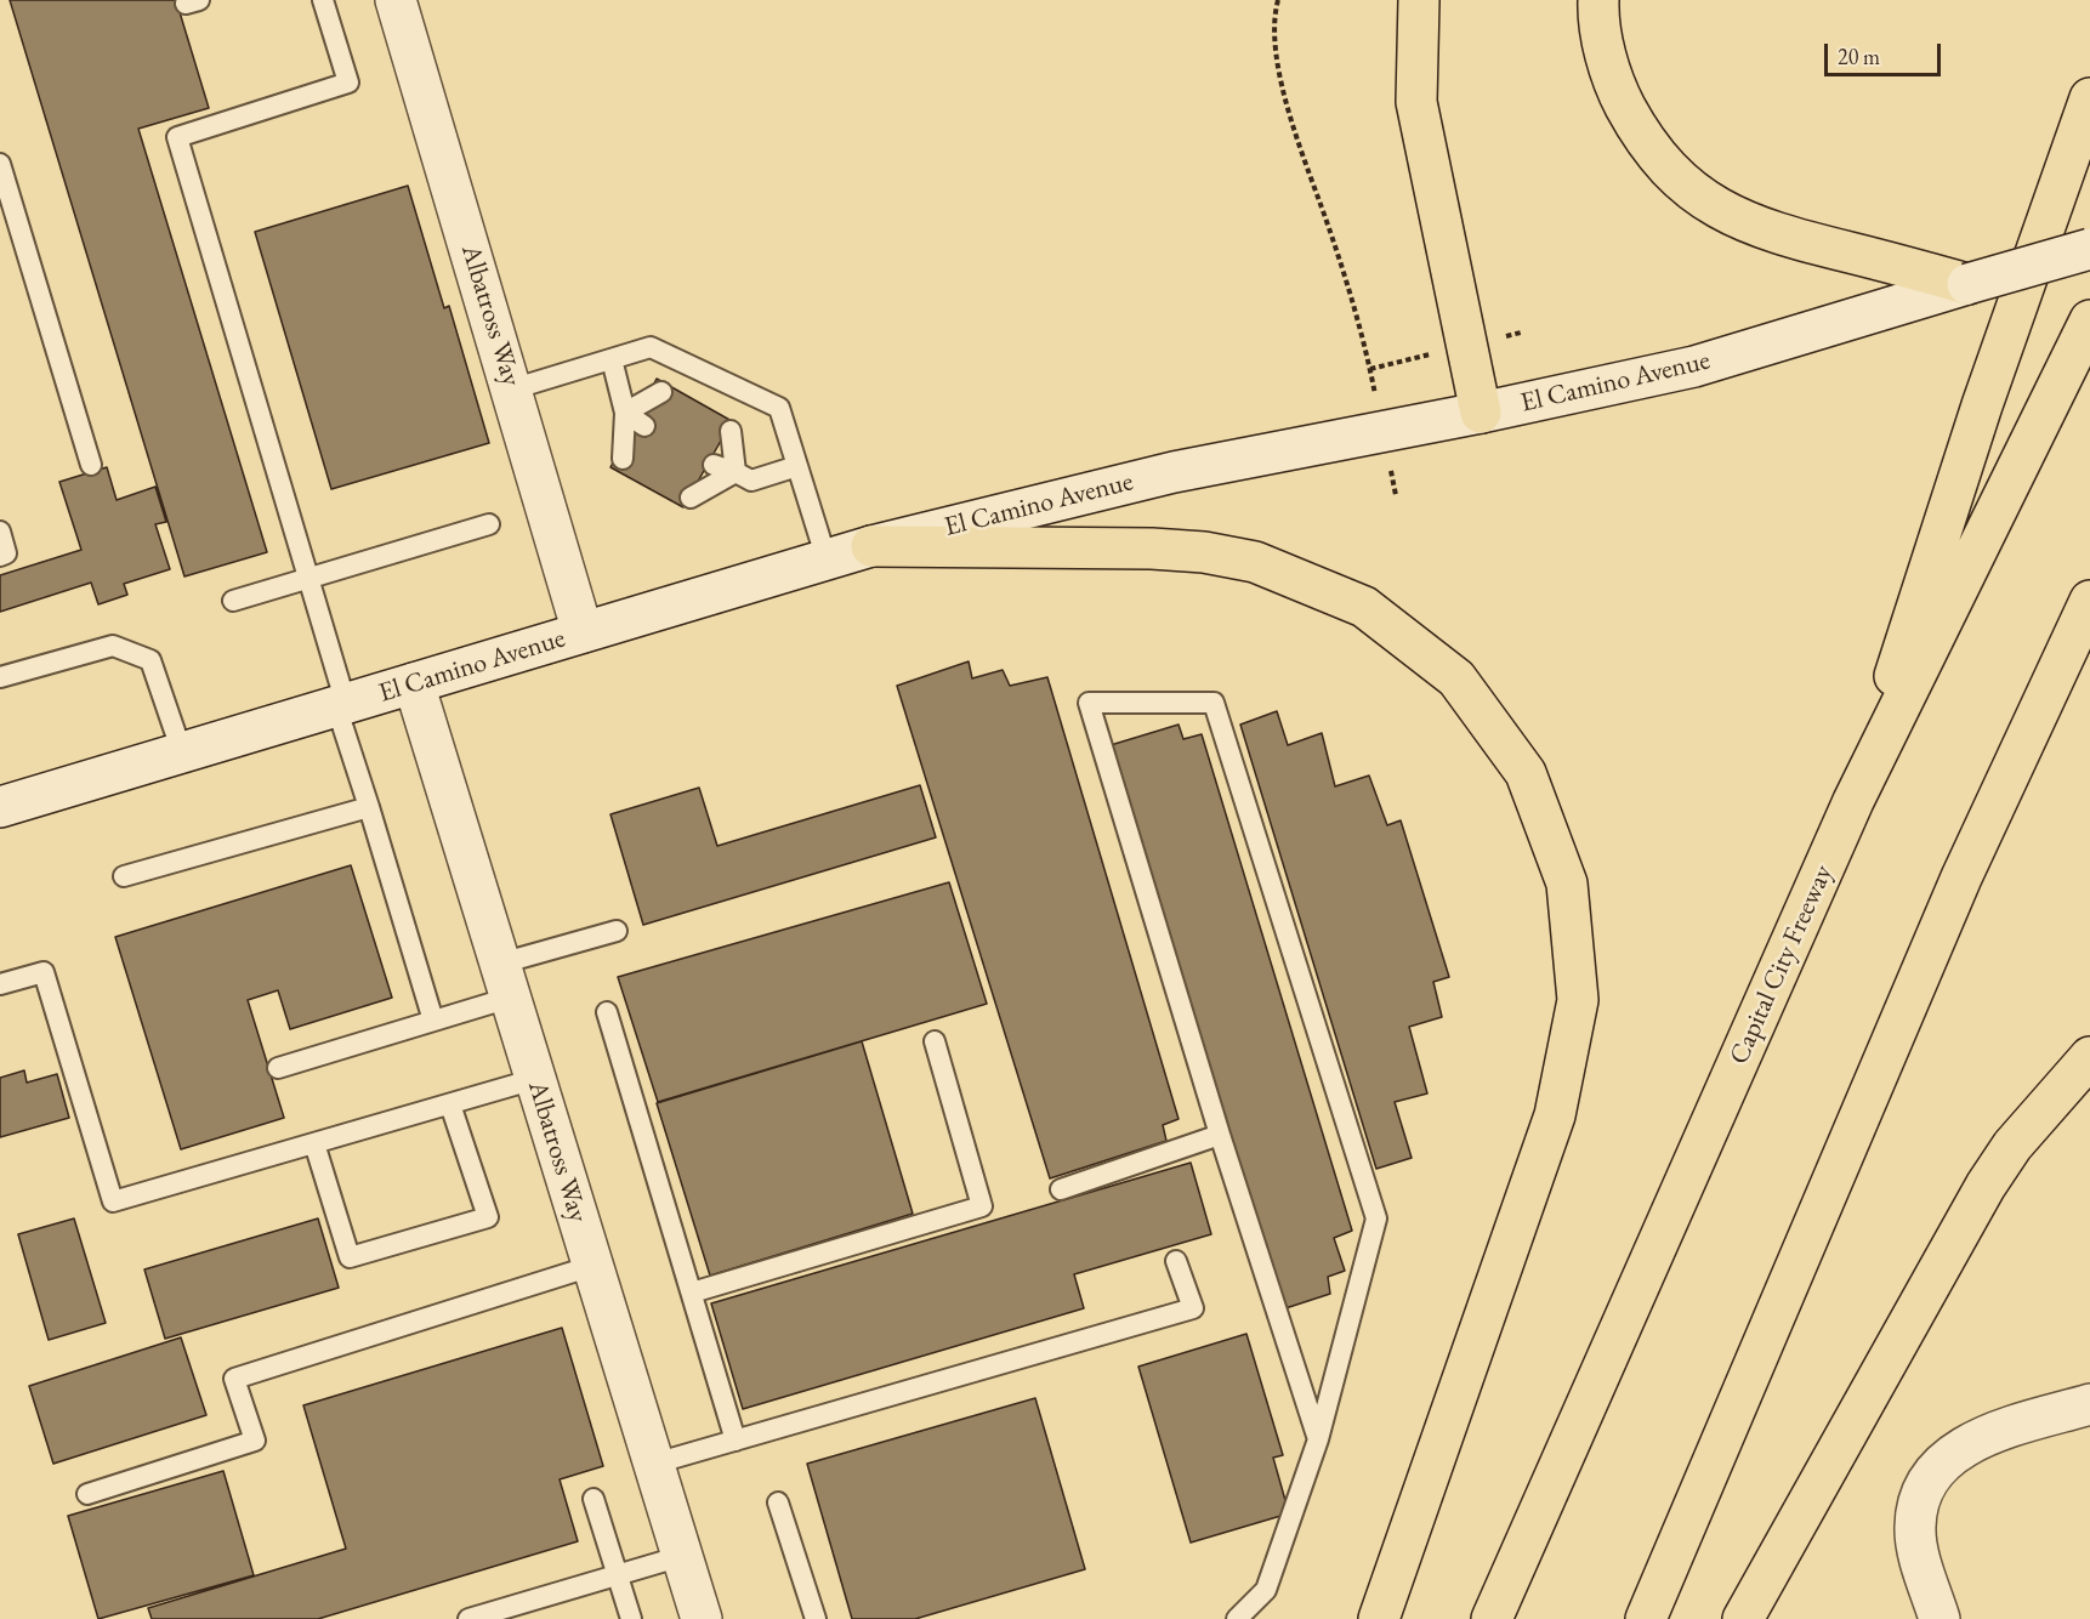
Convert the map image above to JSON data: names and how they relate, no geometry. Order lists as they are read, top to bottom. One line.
{"streets":{"highway":["Capital City Freeway"],"main road":["Albatross Way","El Camino Avenue"]},"crossings":[["Albatross Way","El Camino Avenue"]],"scale_bar":"20 m"}
